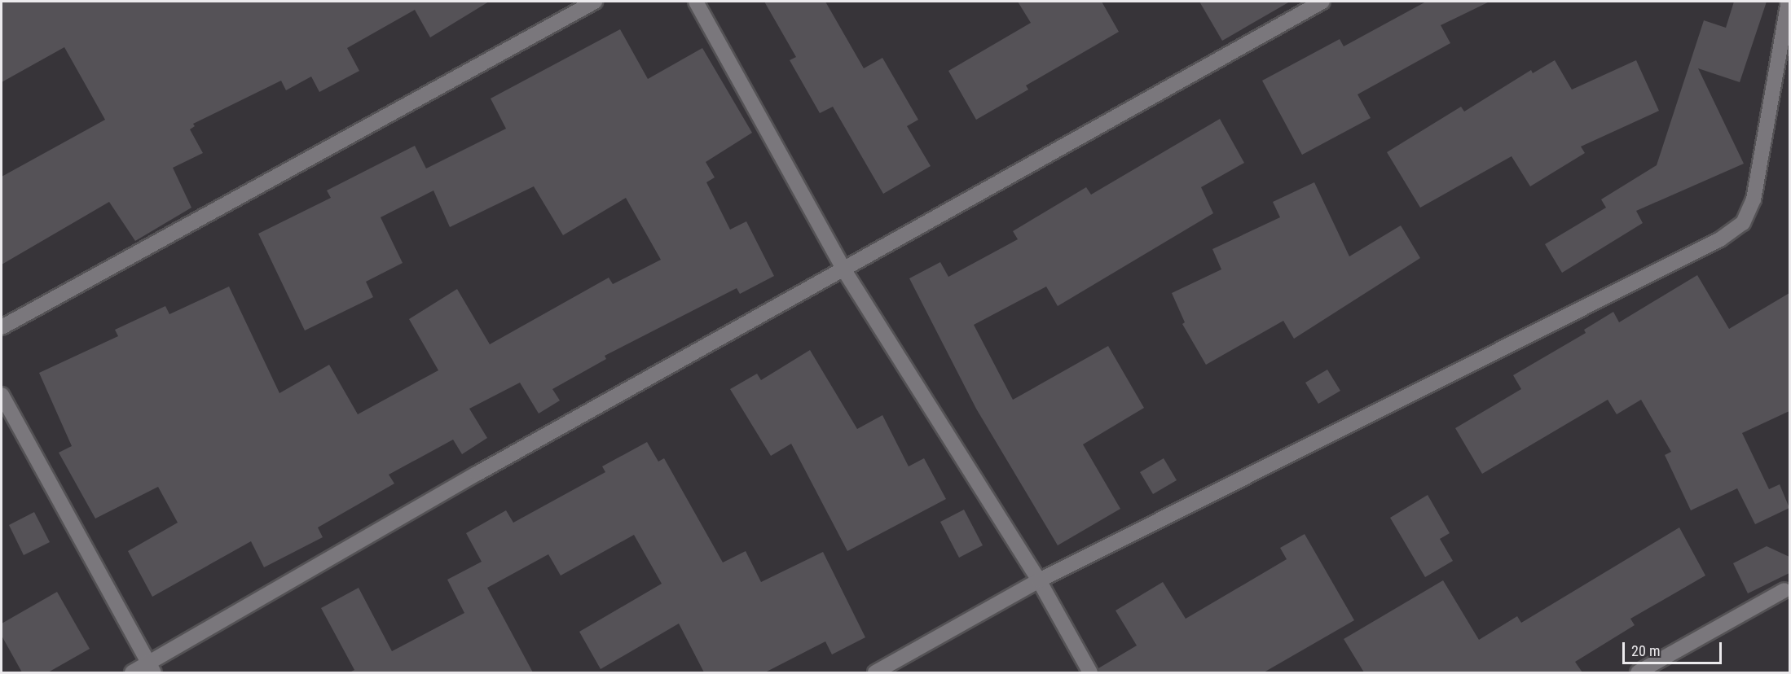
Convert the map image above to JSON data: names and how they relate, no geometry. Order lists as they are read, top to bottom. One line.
{"scale_bar":"20 m"}
